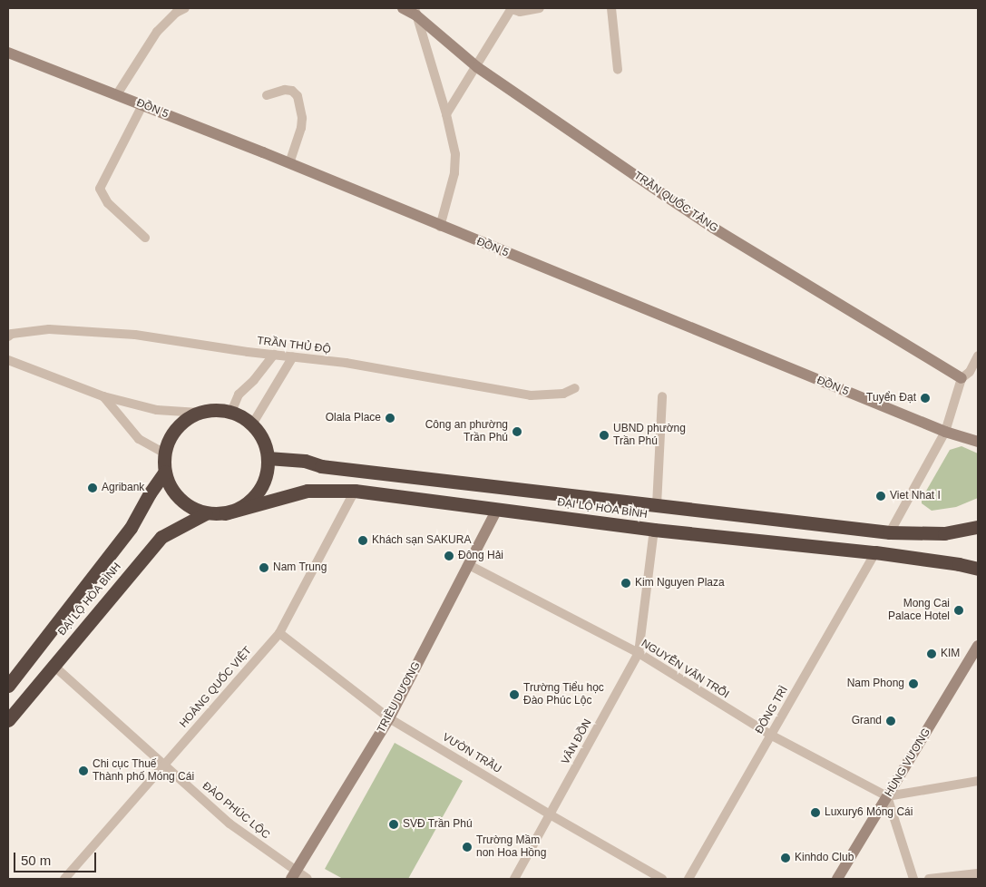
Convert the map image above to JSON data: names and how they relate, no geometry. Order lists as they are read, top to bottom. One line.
{"streets":{"highway":["ĐẠI LỘ HÒA BÌNH"],"street":["ĐỒN 5","TRẦN QUỐC TẢNG","TRẦN THỦ ĐỘ","NGUYỄN VĂN TRỖI","HOÀNG QUỐC VIỆT","TRIỀU DƯƠNG","ĐÔNG TRÌ","VÂN ĐỒN","VƯỜN TRẦU","HÙNG VƯƠNG","ĐÀO PHÚC LỘC"]},"crossings":[["ĐẠI LỘ HÒA BÌNH","HOÀNG QUỐC VIỆT"],["ĐẠI LỘ HÒA BÌNH","TRIỀU DƯƠNG"],["ĐẠI LỘ HÒA BÌNH","ĐÔNG TRÌ"],["ĐẠI LỘ HÒA BÌNH","VÂN ĐỒN"],["ĐẠI LỘ HÒA BÌNH","ĐÀO PHÚC LỘC"],["NGUYỄN VĂN TRỖI","TRIỀU DƯƠNG"],["NGUYỄN VĂN TRỖI","ĐÔNG TRÌ"],["NGUYỄN VĂN TRỖI","VÂN ĐỒN"],["NGUYỄN VĂN TRỖI","HÙNG VƯƠNG"],["HOÀNG QUỐC VIỆT","VƯỜN TRẦU"],["HOÀNG QUỐC VIỆT","ĐÀO PHÚC LỘC"],["TRIỀU DƯƠNG","VƯỜN TRẦU"],["TRIỀU DƯƠNG","ĐÀO PHÚC LỘC"],["VÂN ĐỒN","VƯỜN TRẦU"]],"places":["Tuyển Đạt","Olala Place","Công an phường Trần Phú","UBND phường Trần Phú","Agribank","Viet Nhat I","Khách sạn SAKURA","Đông Hải","Nam Trung","Kim Nguyen Plaza","Mong Cai Palace Hotel","KIM","Nam Phong","Trường Tiểu học Đào Phúc Lộc","Grand","Chi cục Thuế Thành phố Móng Cái","Luxury6 Móng Cái","SVĐ Trần Phú","Trường Mầm non Hoa Hồng","Kinhdo Club"],"scale_bar":"50 m"}
